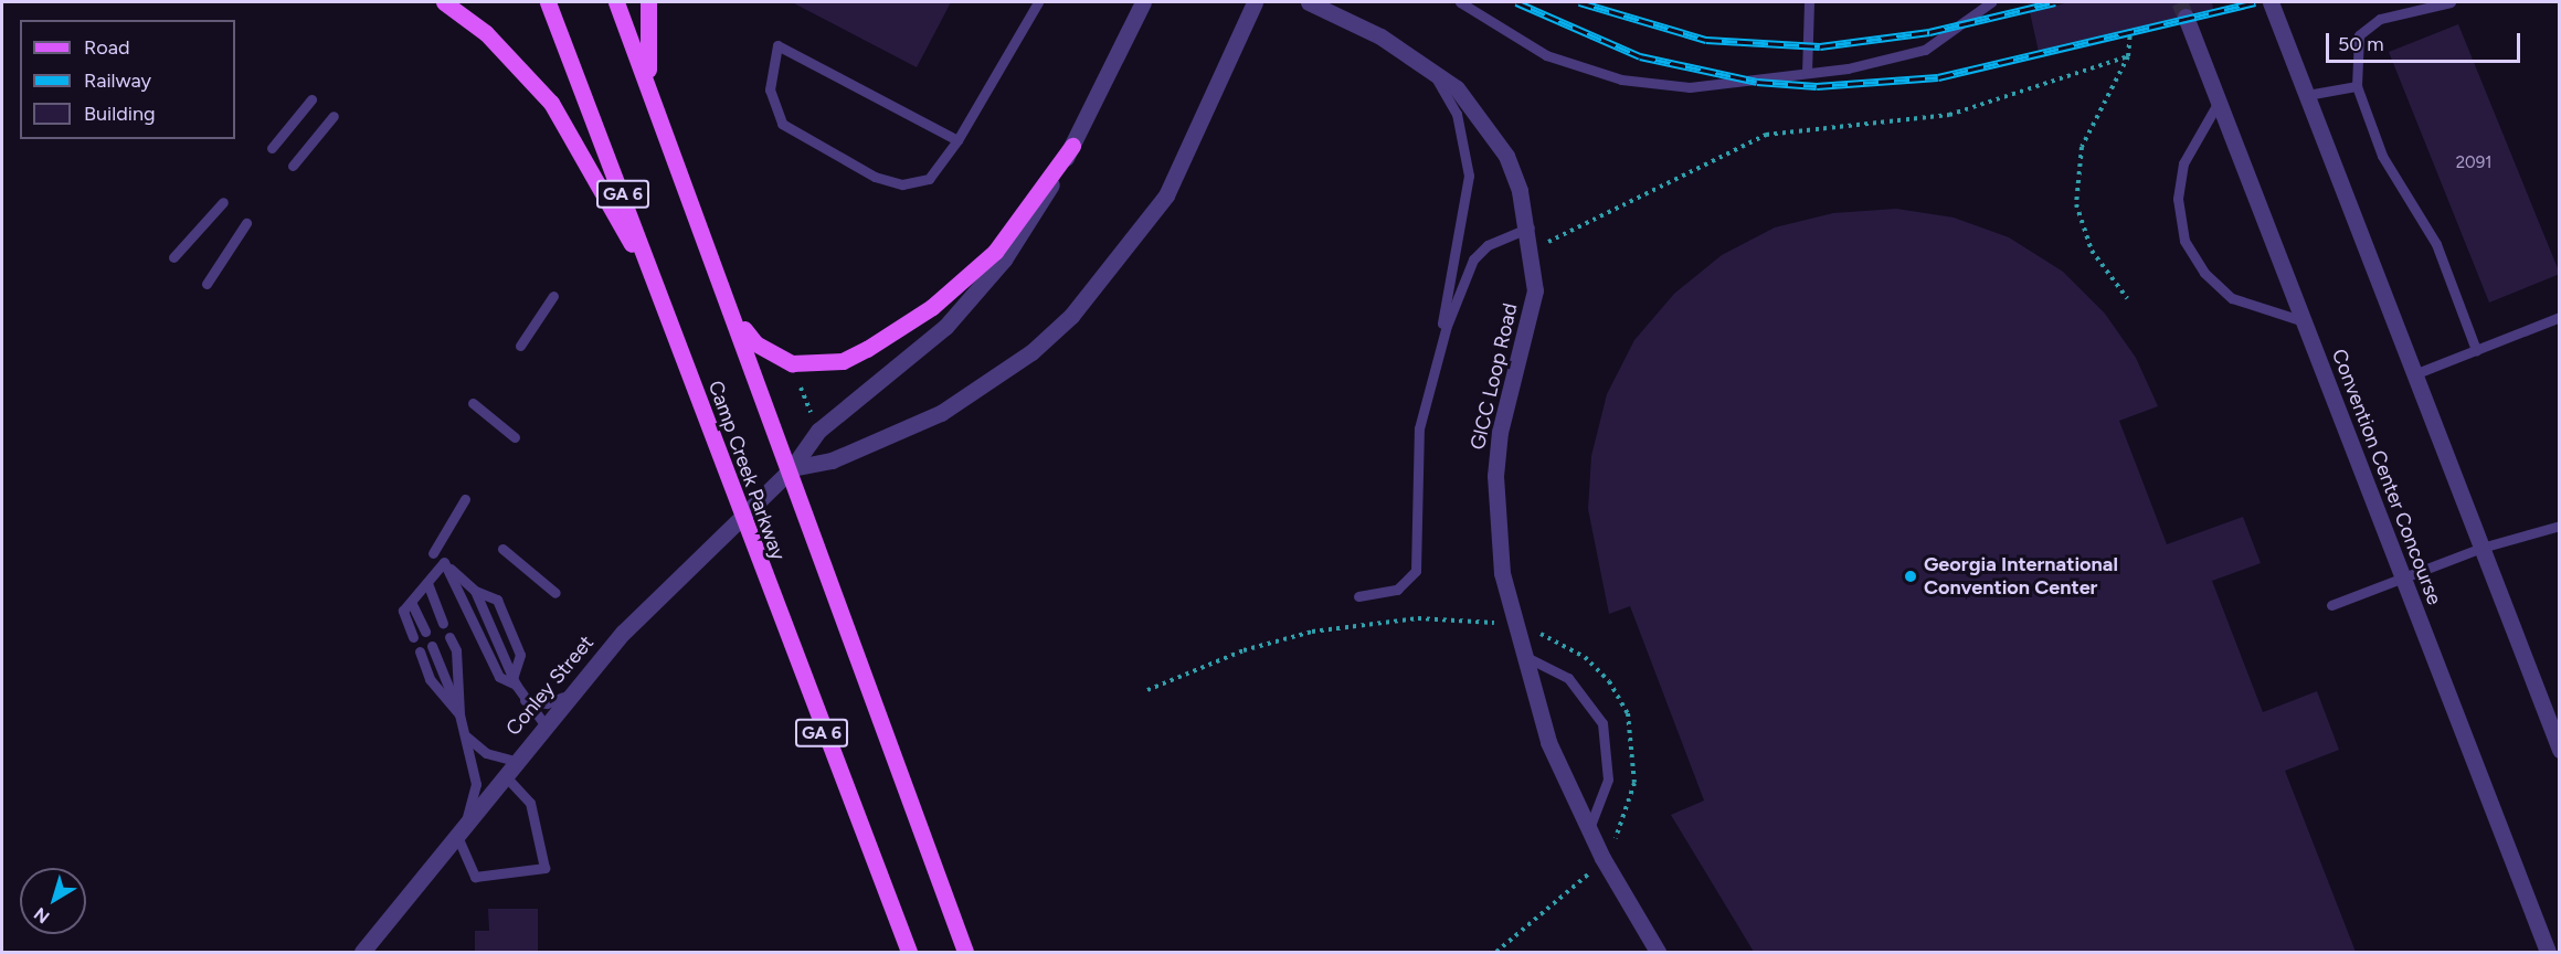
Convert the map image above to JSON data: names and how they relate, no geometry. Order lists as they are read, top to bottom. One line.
{"streets":{"main road":["GA 6","Camp Creek Parkway"],"street":["GICC Loop Road","Convention Center Concourse","Conley Street"]},"crossings":[["Camp Creek Parkway","Conley Street"]],"places":["Georgia International Convention Center"],"house_numbers":["2091"],"legend":["Road","Railway","Building"],"scale_bar":"50 m","north":"bottom left"}
